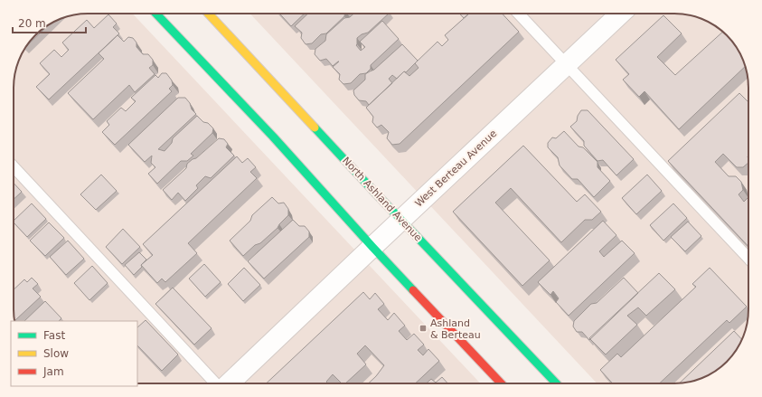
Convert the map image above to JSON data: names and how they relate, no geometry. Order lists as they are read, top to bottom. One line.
{"streets":{"main road":["North Ashland Avenue"],"street":["West Berteau Avenue"]},"crossings":[["West Berteau Avenue","North Ashland Avenue"]],"places":{"transit":["Ashland & Berteau"]},"legend":["Fast","Slow","Jam"],"scale_bar":"20 m"}
